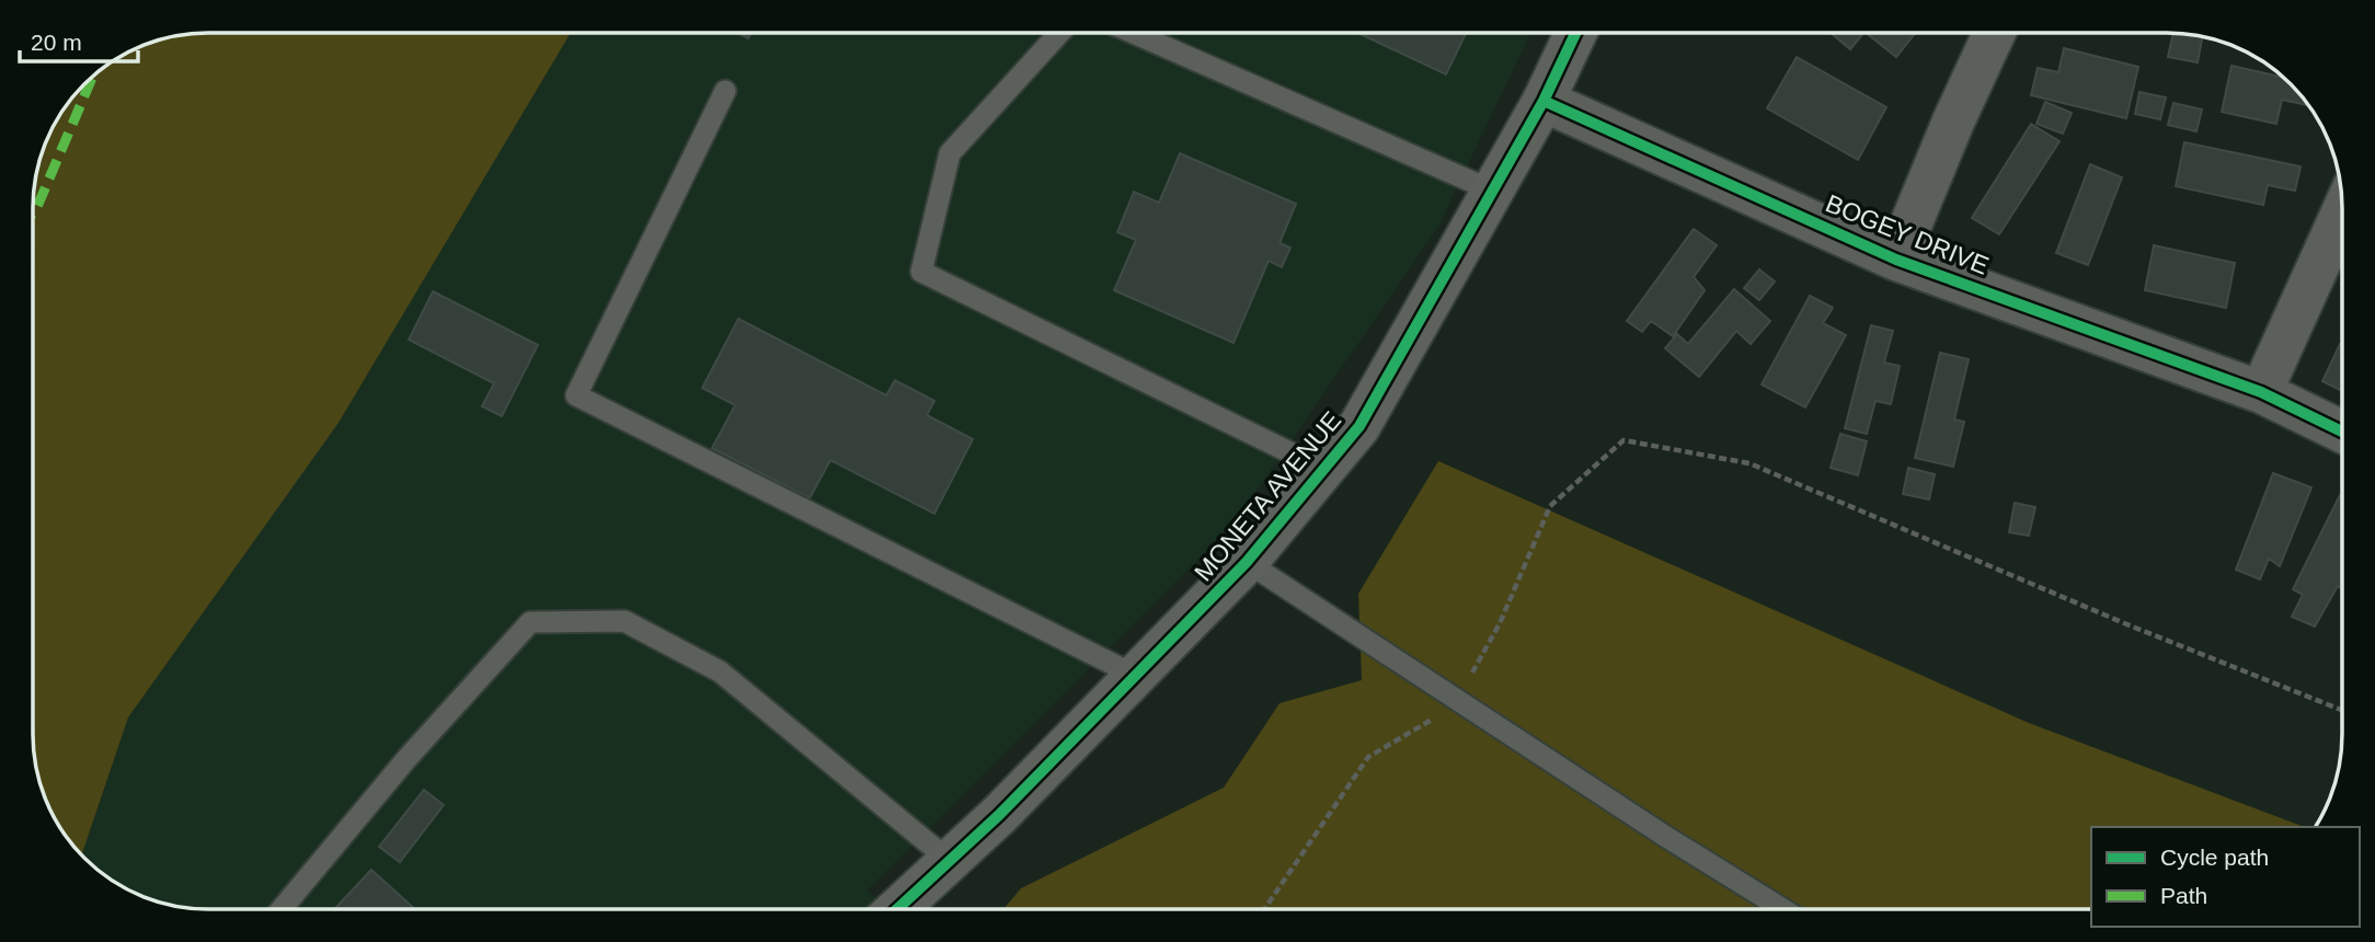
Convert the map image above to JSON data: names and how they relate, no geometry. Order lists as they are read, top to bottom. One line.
{"streets":{"street":["BOGEY DRIVE","MONETA AVENUE"]},"crossings":[["BOGEY DRIVE","MONETA AVENUE"]],"legend":["Cycle path","Path"],"scale_bar":"20 m"}
